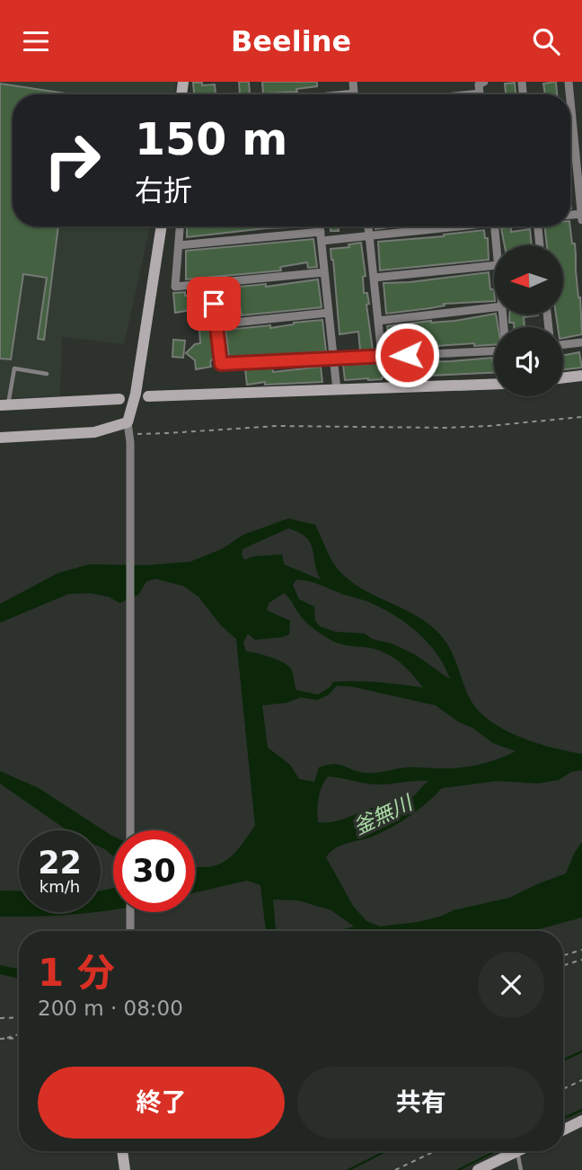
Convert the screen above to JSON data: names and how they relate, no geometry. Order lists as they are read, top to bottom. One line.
{"water":["釜無川"],"north":"left","page":{"header":"Beeline","turn":["150 m","右折"],"speed":"22 km/h","limit":"30","heading":["1 分","200 m · 08:00"],"buttons":["終了","共有"]}}
